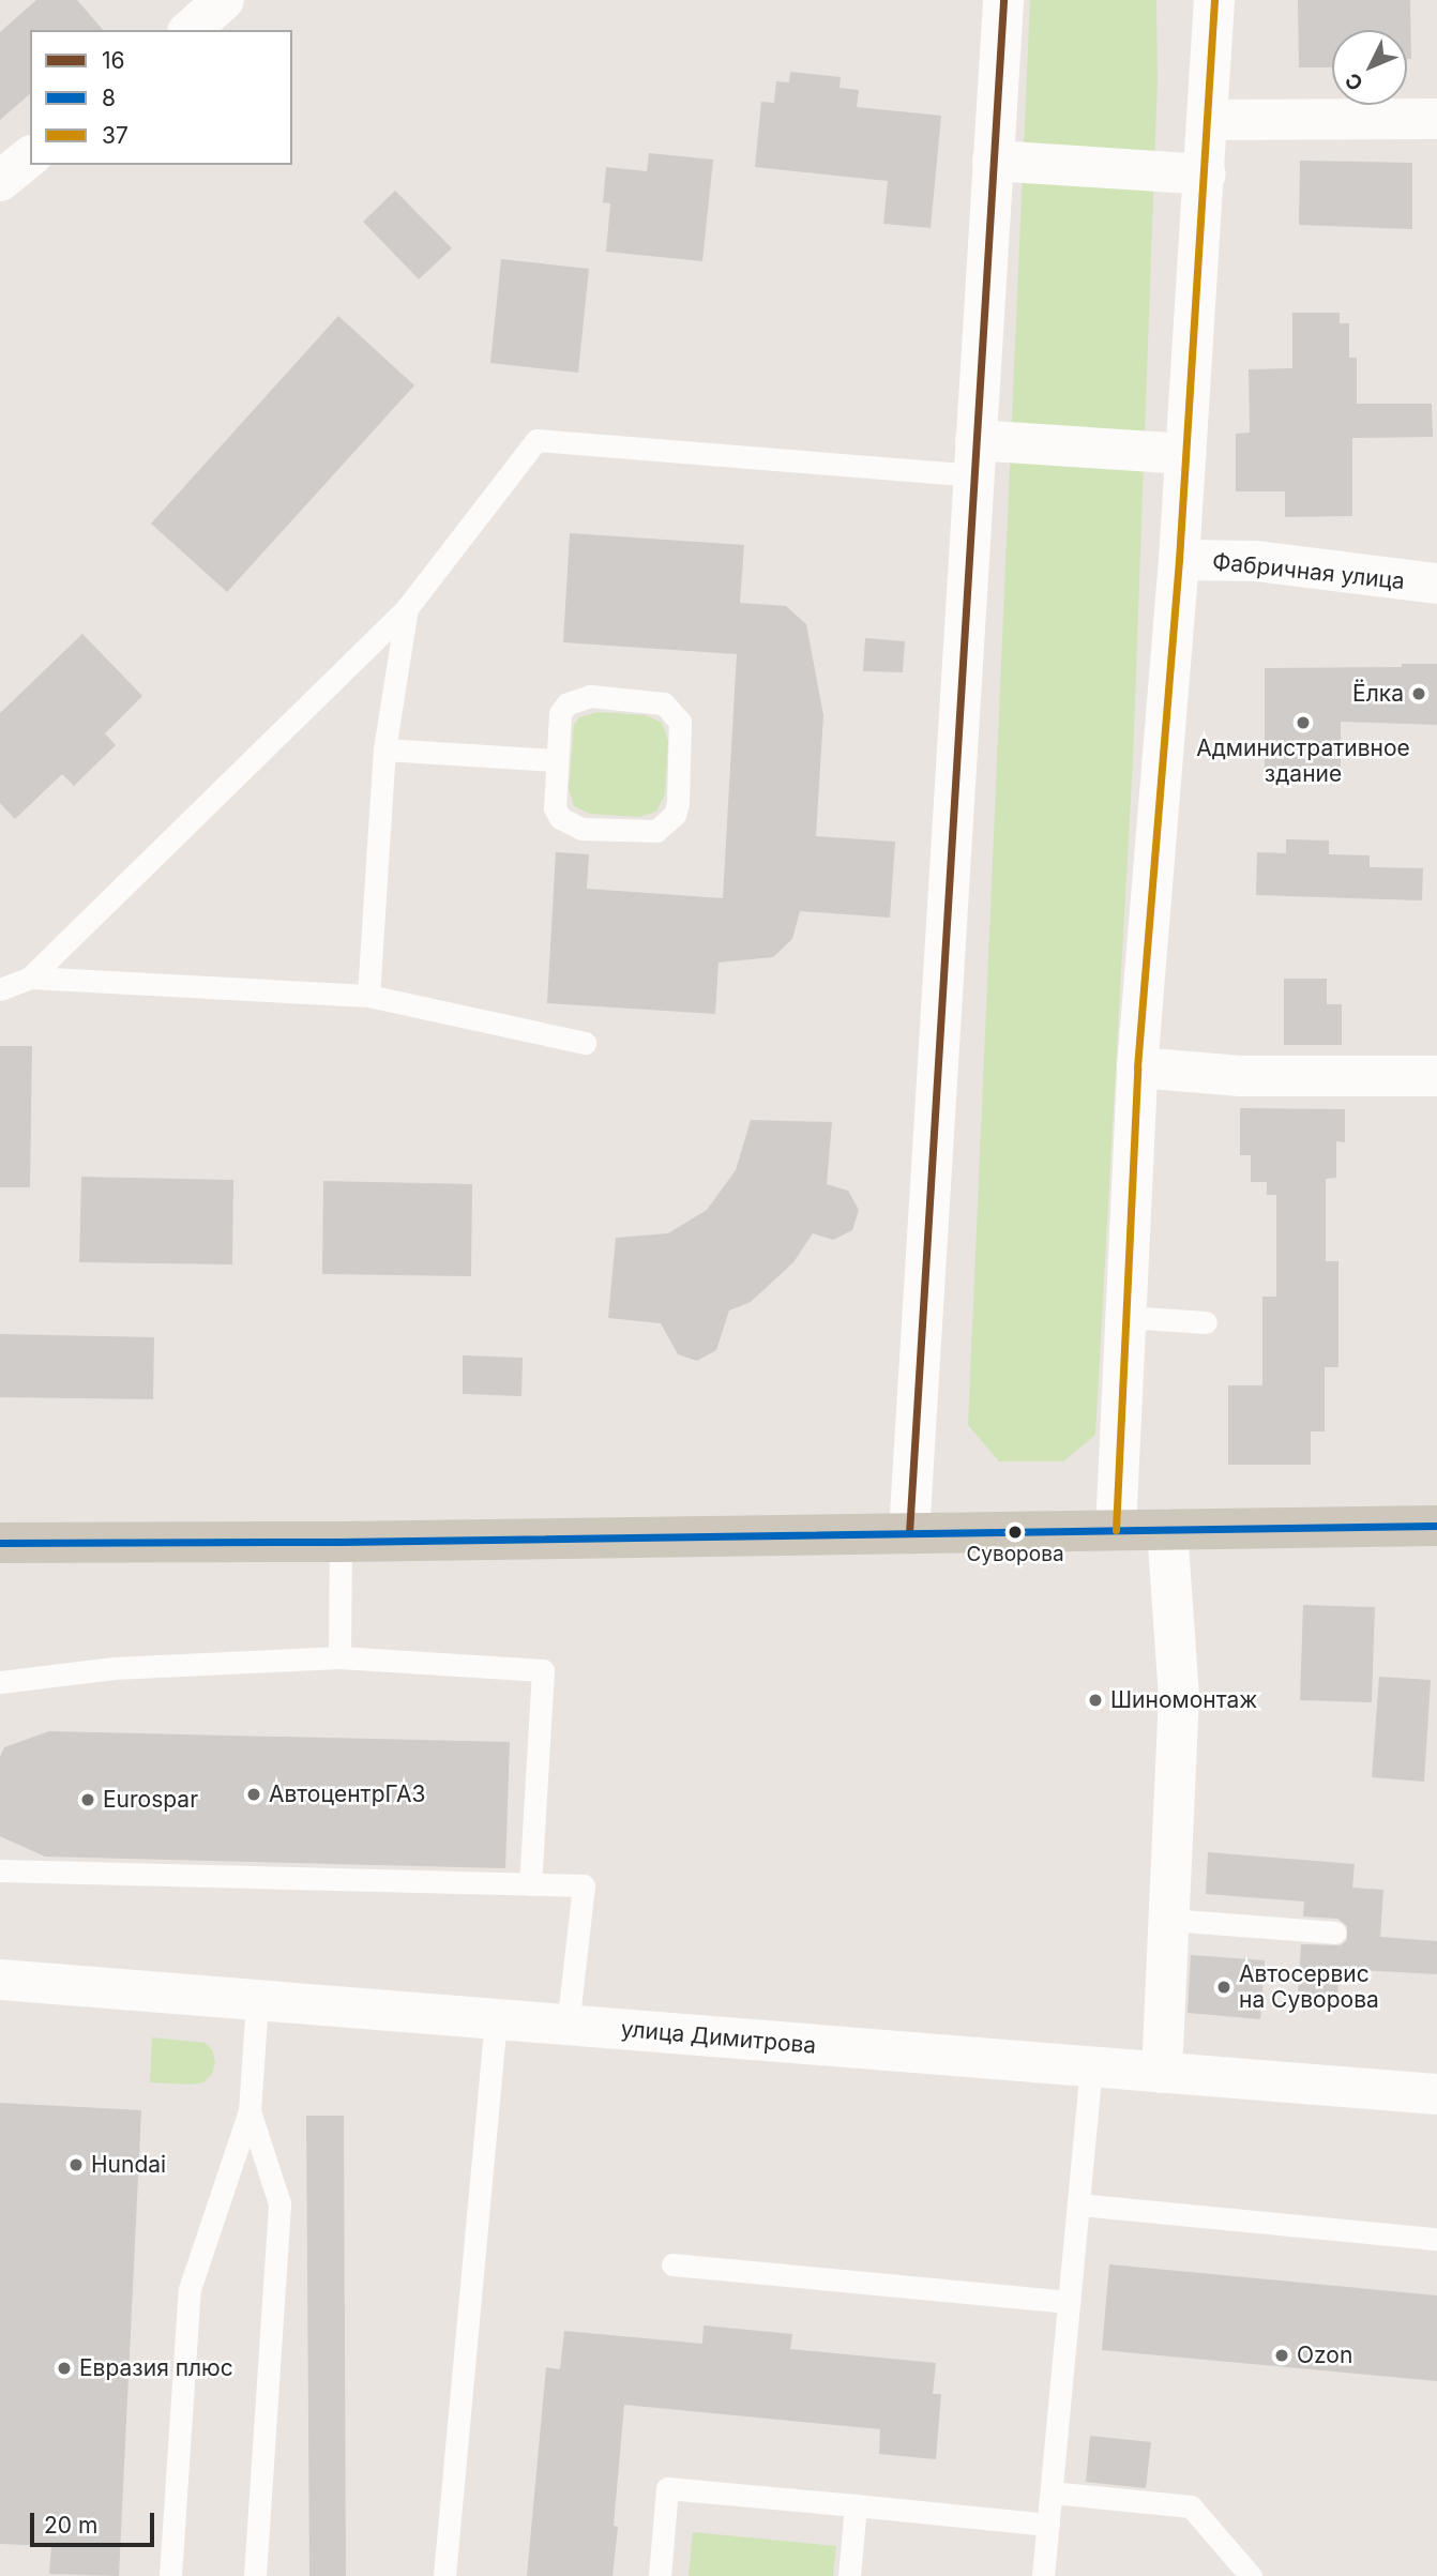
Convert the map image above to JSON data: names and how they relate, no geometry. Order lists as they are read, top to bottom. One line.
{"streets":{"street":["Фабричная улица","улица Димитрова"]},"places":["Ёлка","Административное здание","Суворова","Шиномонтаж","АвтоцентрГАЗ","Eurospar","Автосервис на Суворова","Hundai","Ozon","Евразия плюс"],"lines":["transit line 16","transit line 37","transit line 8"],"legend":["16","8","37"],"scale_bar":"20 m","north":"bottom left"}
